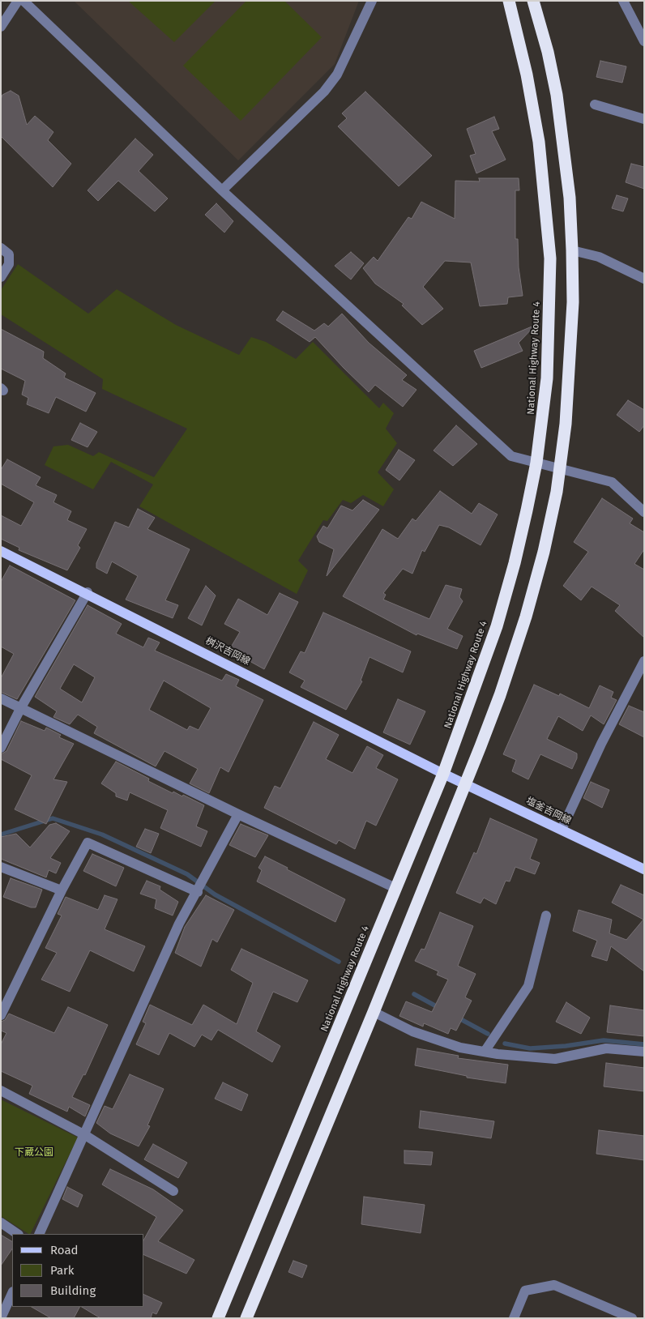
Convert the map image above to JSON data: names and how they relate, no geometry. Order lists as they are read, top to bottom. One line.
{"streets":{"highway":["National Highway Route 4"],"main road":["桝沢吉岡線","塩釜吉岡線"]},"crossings":[["National Highway Route 4","桝沢吉岡線"],["National Highway Route 4","塩釜吉岡線"],["桝沢吉岡線","塩釜吉岡線"]],"parks":["下蔵公園"],"legend":["Road","Park","Building"]}
